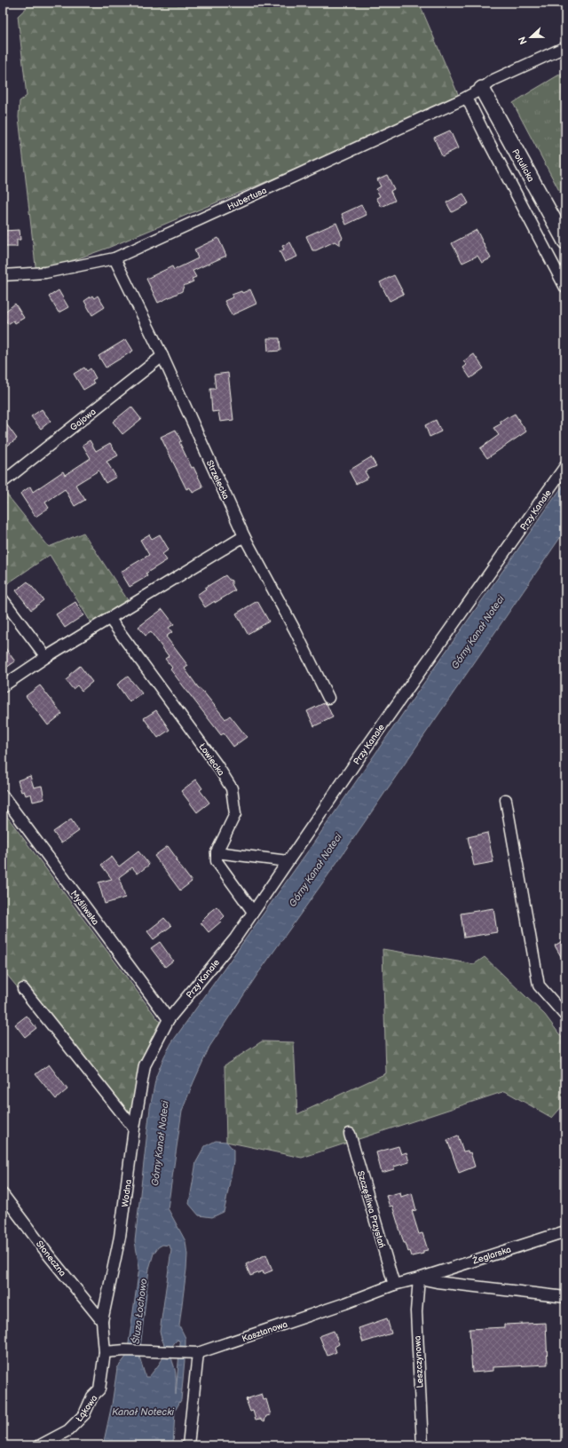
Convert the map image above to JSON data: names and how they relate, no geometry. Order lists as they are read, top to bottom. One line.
{"streets":{"street":["Potulicka","Hubertusa","Gajowa","Strzelecka","Przy Kanale","Łowiecka","Myśliwska","Wodna","Szczęśliwa Przystań","Żeglarska","Słoneczna","Kasztanowa","Leszczynowa","Łąkowa"]},"crossings":[["Potulicka","Hubertusa"],["Hubertusa","Strzelecka"],["Gajowa","Strzelecka"],["Przy Kanale","Myśliwska"],["Przy Kanale","Wodna"],["Myśliwska","Wodna"],["Wodna","Słoneczna"],["Wodna","Kasztanowa"],["Wodna","Łąkowa"],["Szczęśliwa Przystań","Kasztanowa"],["Żeglarska","Kasztanowa"],["Żeglarska","Leszczynowa"],["Kasztanowa","Leszczynowa"],["Kasztanowa","Łąkowa"]],"water":["Górny Kanał Noteci","Śluza Łochowo","Kanał Notecki"],"north":"left"}
